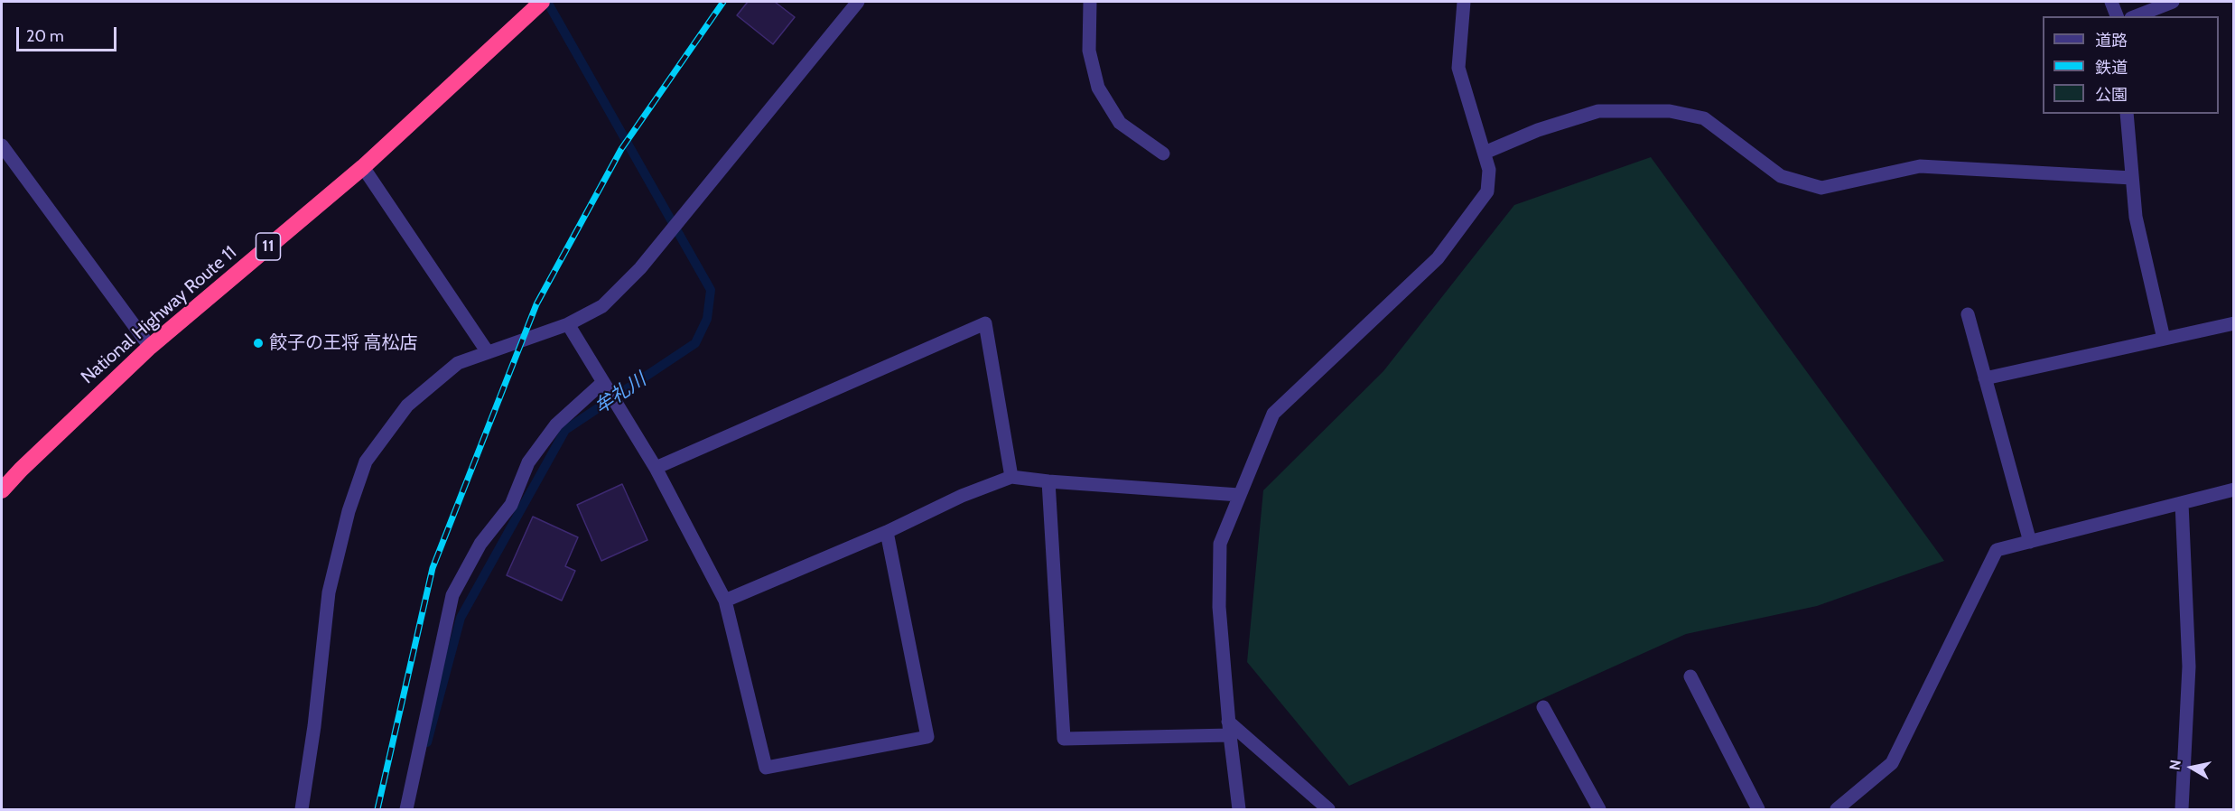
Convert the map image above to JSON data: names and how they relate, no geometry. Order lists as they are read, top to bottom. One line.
{"streets":{"highway":["11","National Highway Route 11"]},"water":["牟礼川"],"places":["餃子の王将 高松店"],"legend":["道路","鉄道","公園"],"scale_bar":"20 m","north":"left"}
